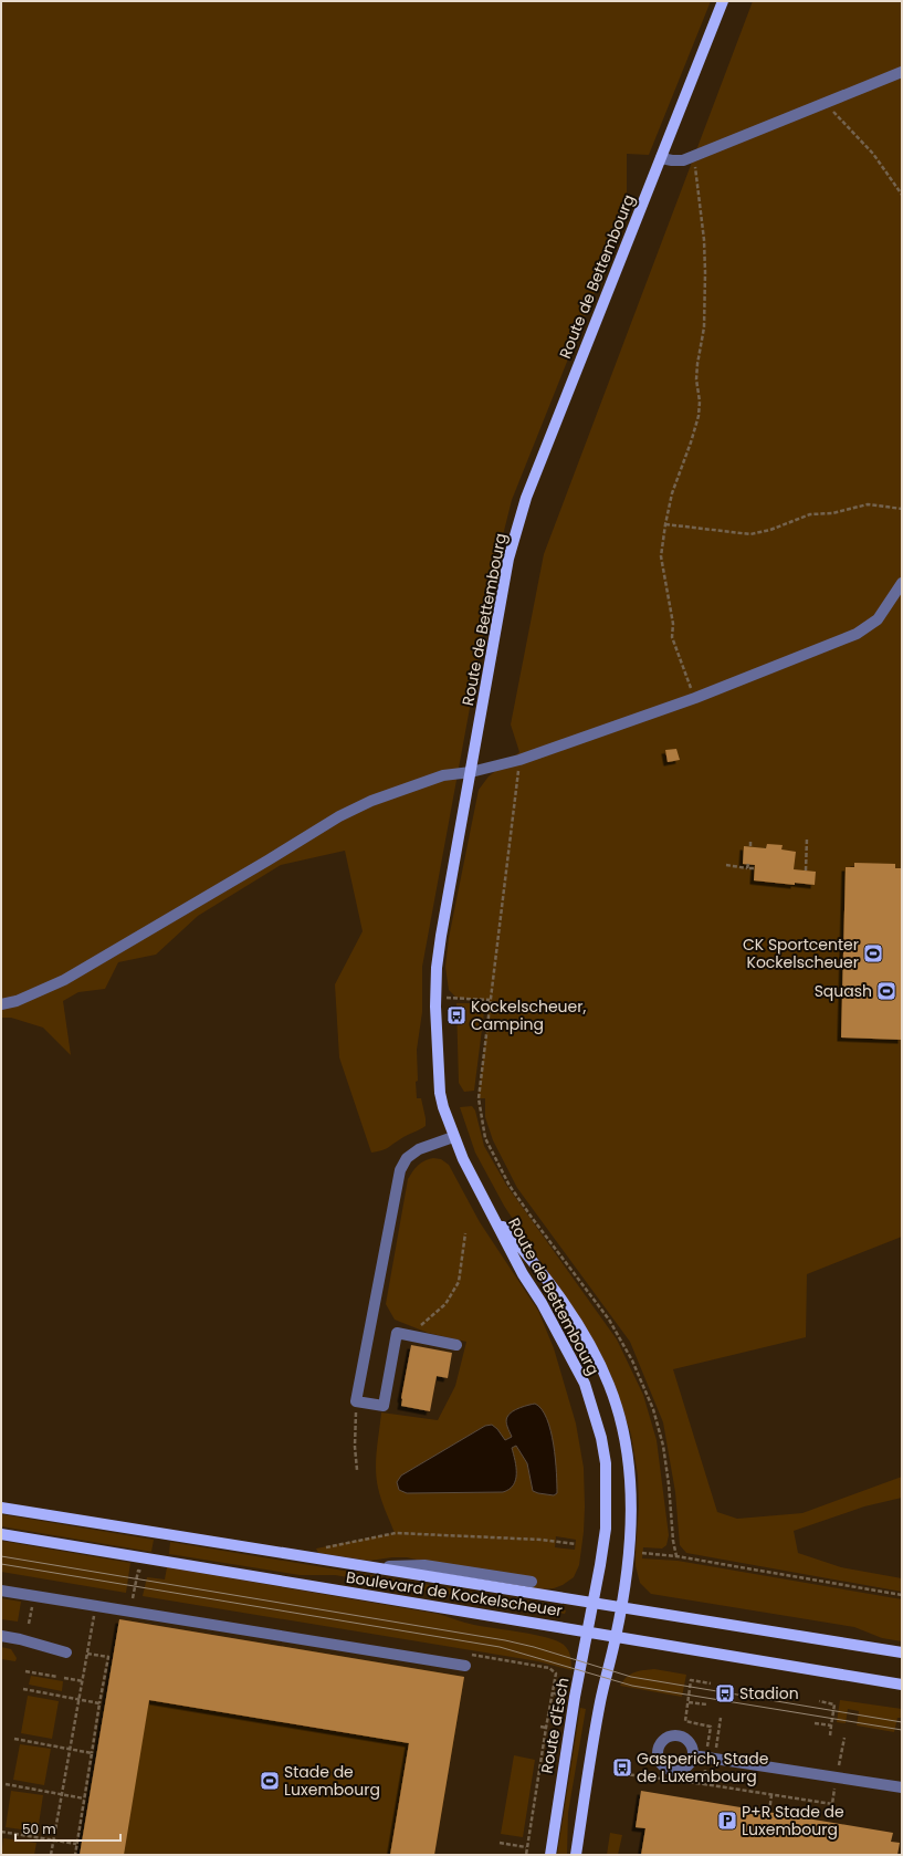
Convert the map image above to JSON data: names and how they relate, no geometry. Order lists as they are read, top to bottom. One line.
{"streets":{"main road":["Route de Bettembourg","Boulevard de Kockelscheuer","Route d'Esch"]},"crossings":[["Route de Bettembourg","Boulevard de Kockelscheuer"],["Route de Bettembourg","Route d'Esch"],["Boulevard de Kockelscheuer","Route d'Esch"]],"places":{"sports":["CK Sportcenter Kockelscheuer","Squash","Stade de Luxembourg"],"bus stop":["Kockelscheuer, Camping","Stadion","Gasperich, Stade de Luxembourg"],"parking":["P+R Stade de Luxembourg"]},"scale_bar":"50 m"}
